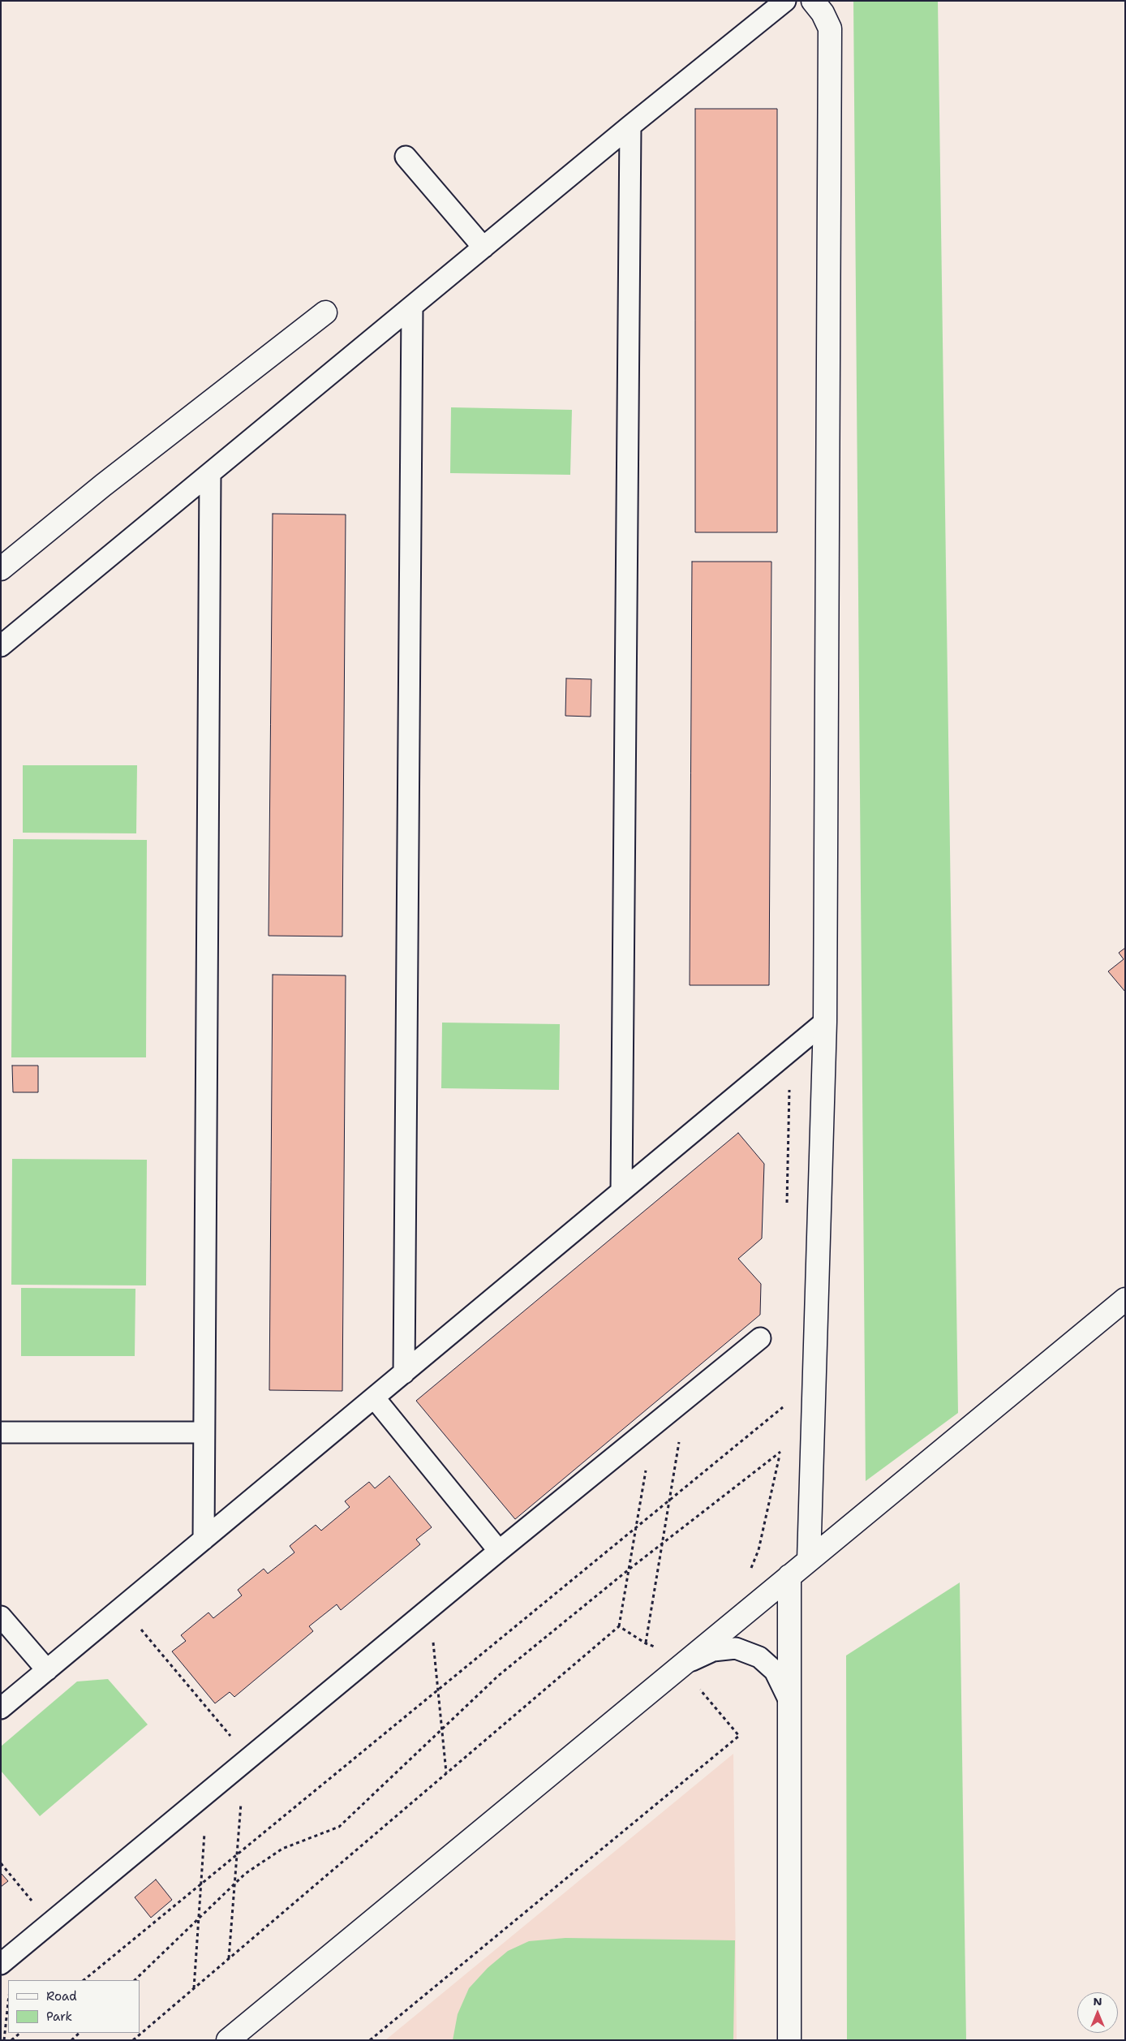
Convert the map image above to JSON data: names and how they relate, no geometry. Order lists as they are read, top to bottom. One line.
{"legend":["Road","Park"],"north":"top"}
